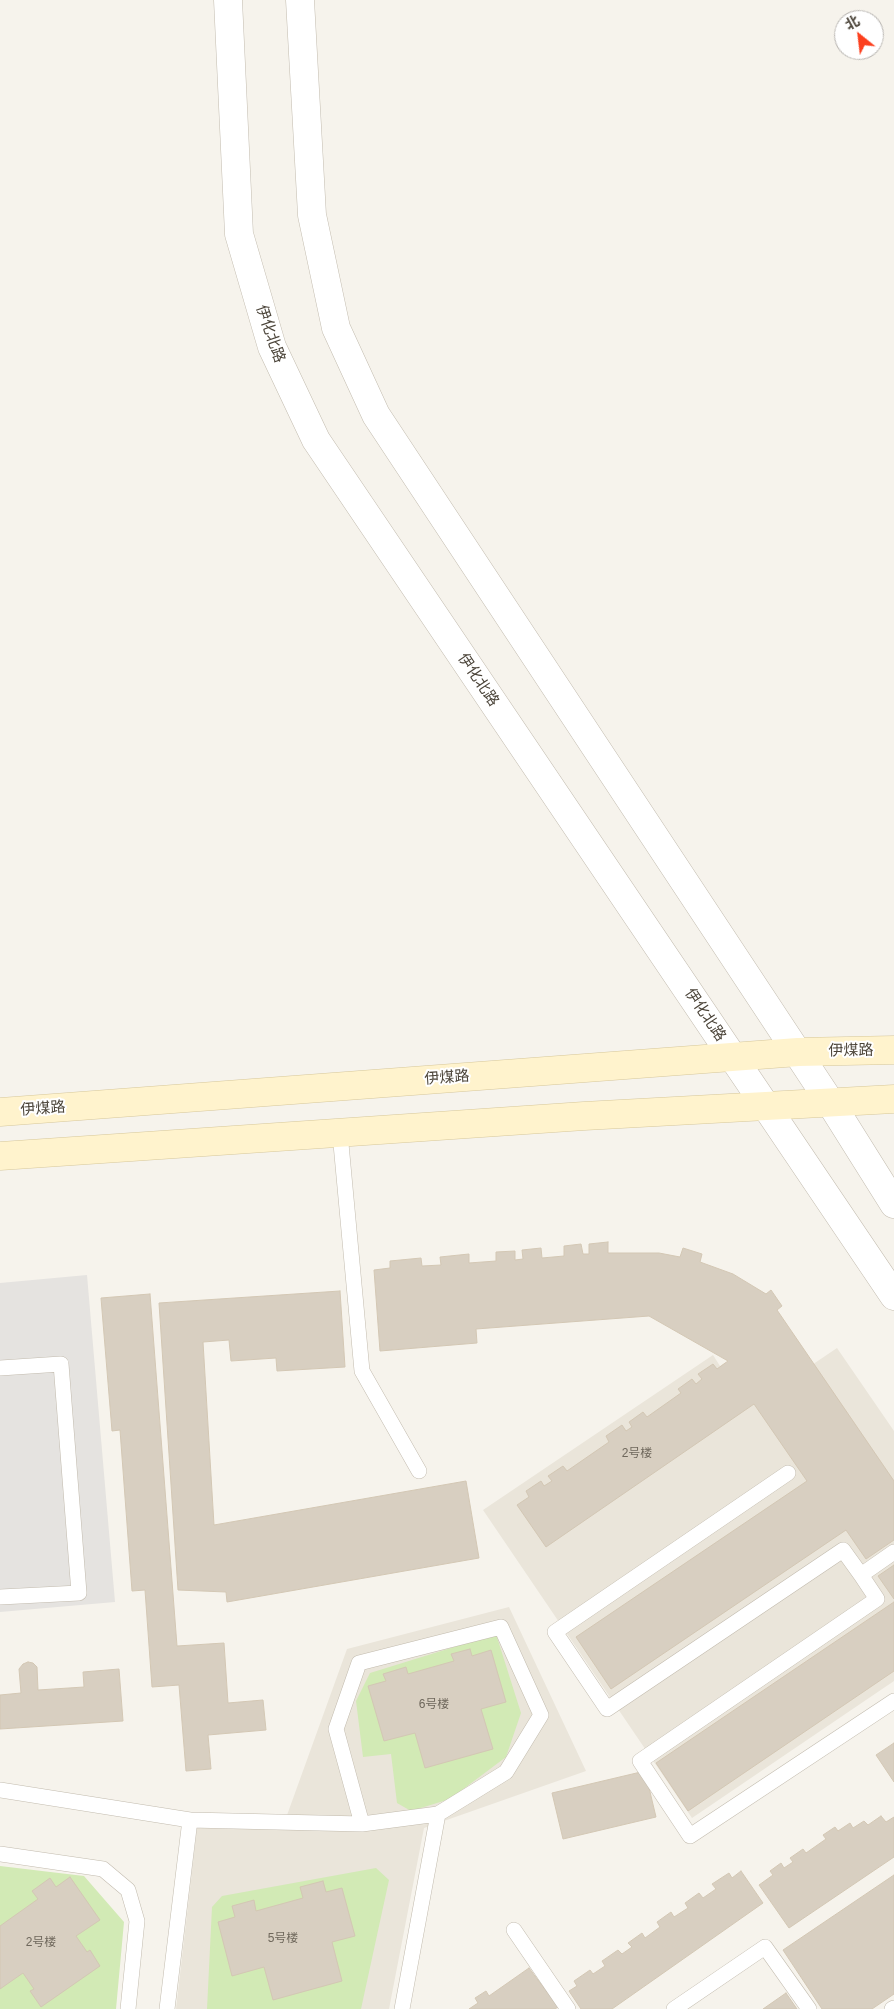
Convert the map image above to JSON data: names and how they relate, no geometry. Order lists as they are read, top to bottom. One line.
{"streets":{"main road":["伊煤路"],"street":["伊化北路"]},"crossings":[["伊化北路","伊煤路"]],"house_numbers":["2号楼","6号楼","5号楼","2号楼"],"north":"top left"}
